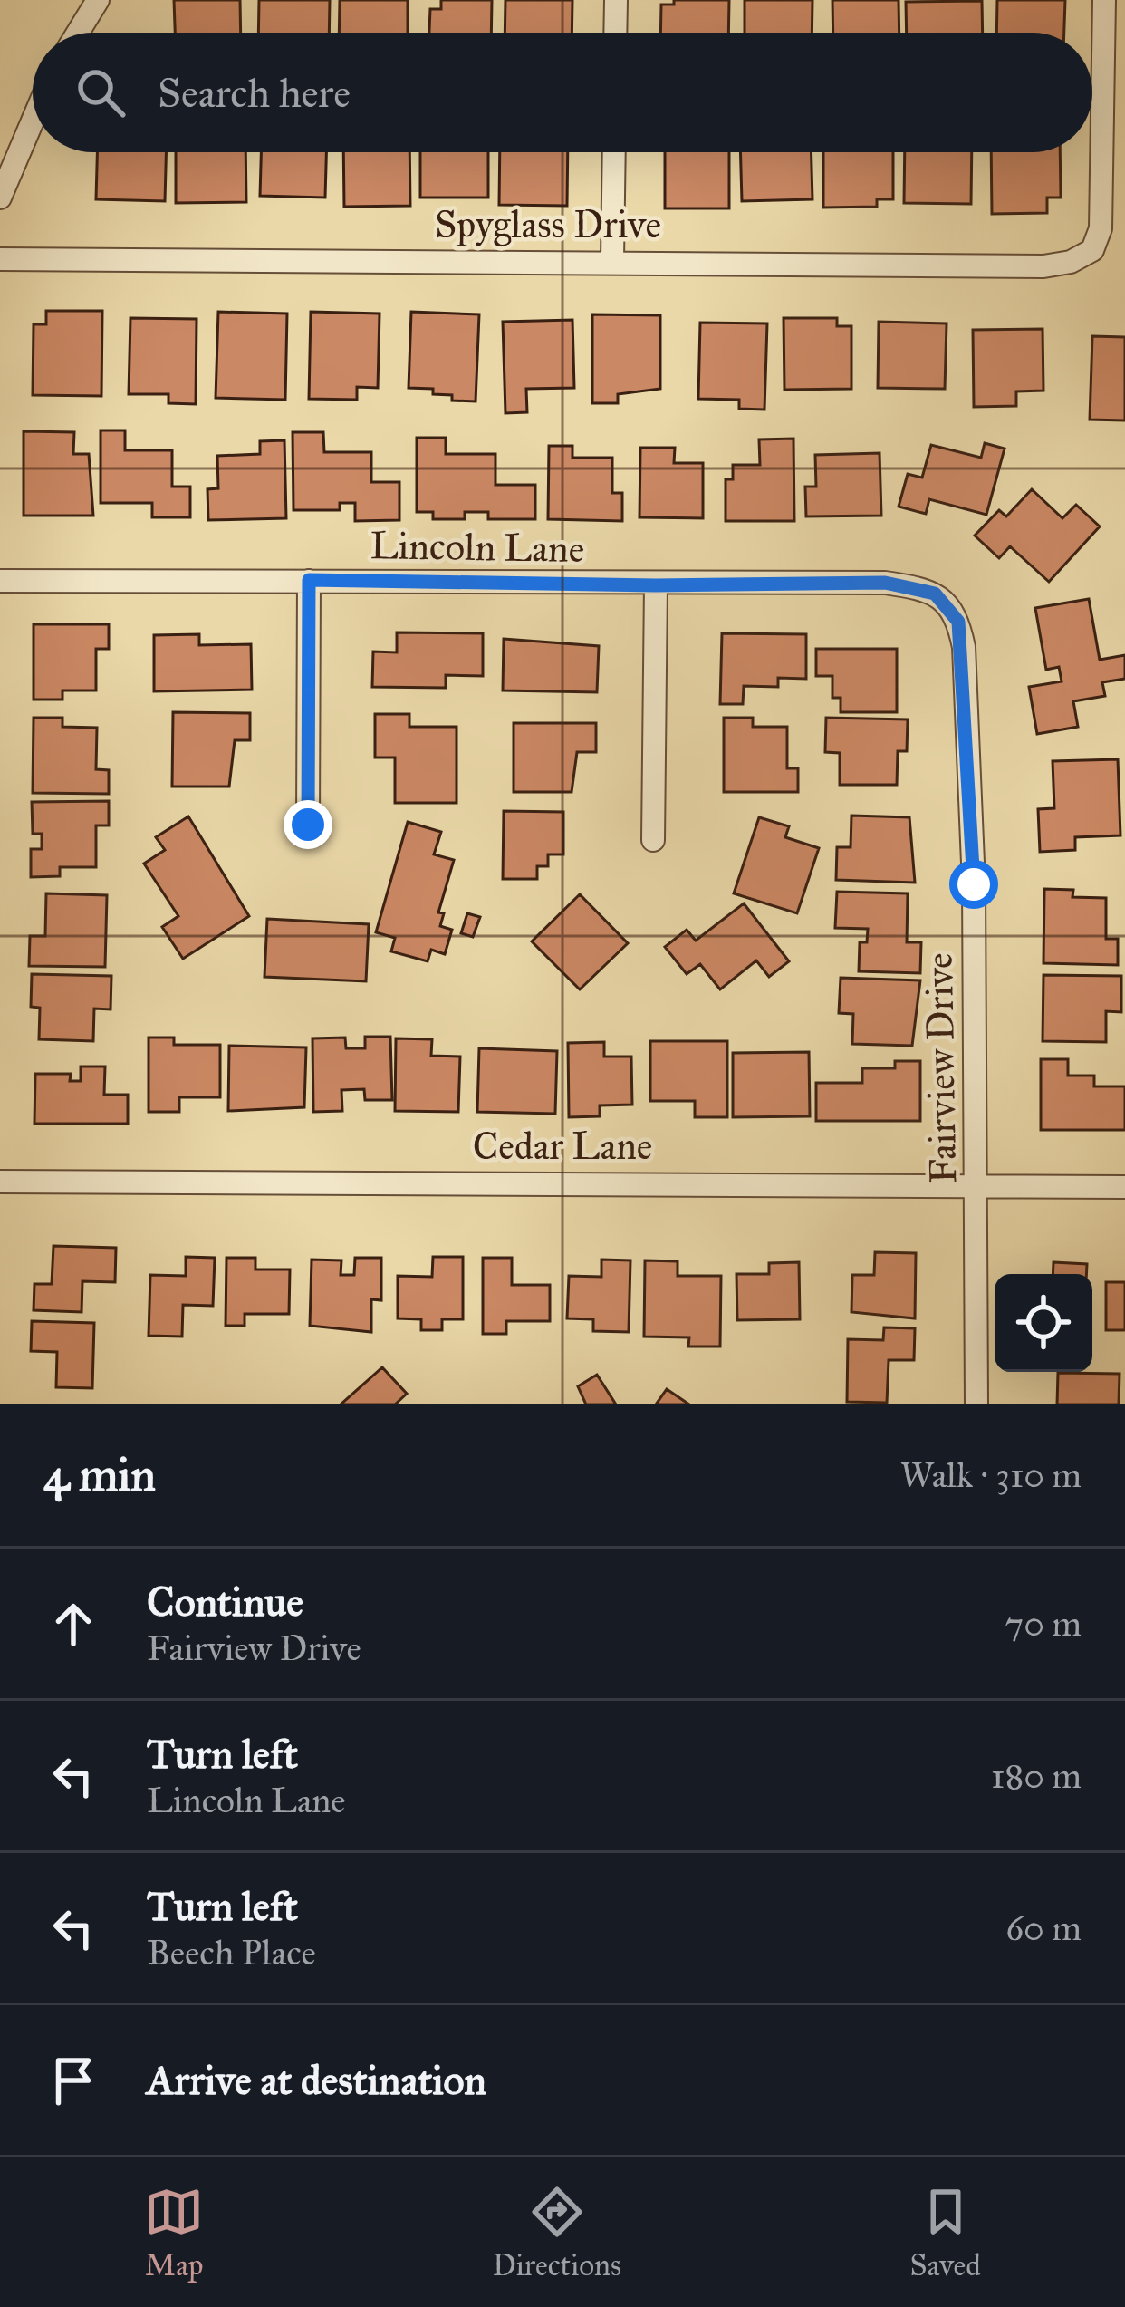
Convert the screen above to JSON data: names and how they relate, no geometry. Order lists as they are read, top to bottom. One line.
{"streets":{"street":["Spyglass Drive","Lincoln Lane","Fairview Drive","Cedar Lane"]},"crossings":[["Lincoln Lane","Fairview Drive"],["Fairview Drive","Cedar Lane"]],"page":{"search":"Search here","heading":["4 min","Walk · 310 m"],"list":[["Continue","Fairview Drive","70 m"],["Turn left","Lincoln Lane","180 m"],["Turn left","Beech Place","60 m"],"Arrive at destination"],"nav":["Map","Directions","Saved"]}}
